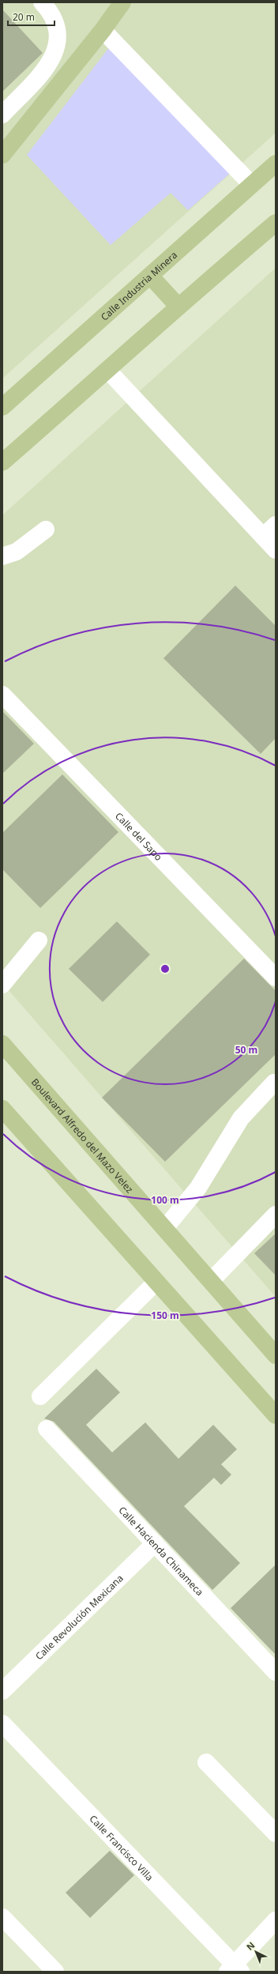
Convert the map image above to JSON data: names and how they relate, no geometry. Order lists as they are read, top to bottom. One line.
{"streets":{"main road":["Calle Industria Minera","Boulevard Alfredo del Mazo Velez"],"street":["Calle del Sapo","Calle Hacienda Chinameca","Calle Revolución Mexicana","Calle Francisco Villa"]},"crossings":[["Calle Hacienda Chinameca","Calle Revolución Mexicana"]],"scale_bar":"20 m","north":"top left","rings":["50 m","100 m","150 m"]}
